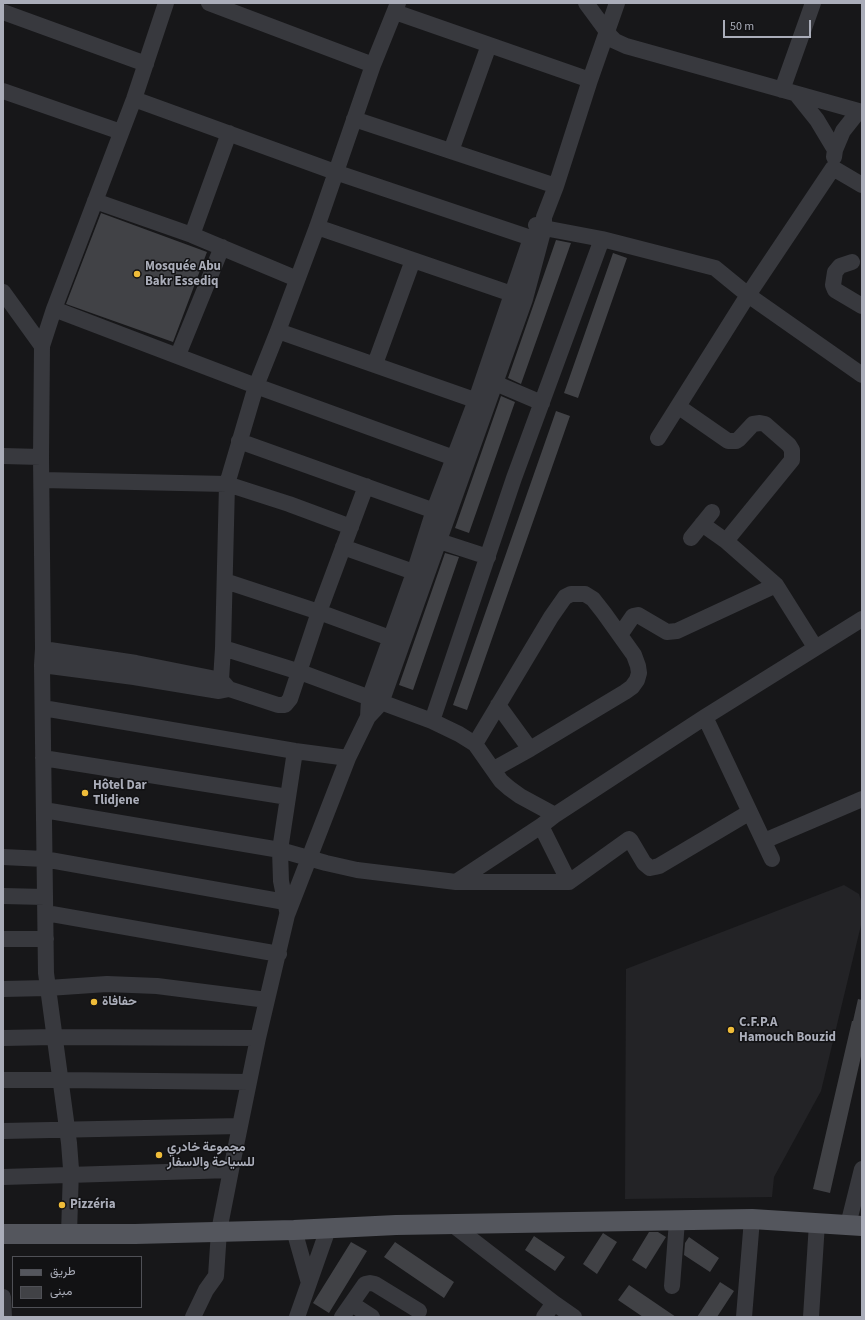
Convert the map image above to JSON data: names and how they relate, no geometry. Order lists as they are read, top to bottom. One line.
{"places":["Mosquée Abu Bakr Essediq","Hôtel Dar Tlidjene","حفافاة","C.F.P.A Hamouch Bouzid","مجموعة خادري للسياحة والاسفار","Pizzéria"],"legend":["طريق","مبنى"],"scale_bar":"50 m"}
